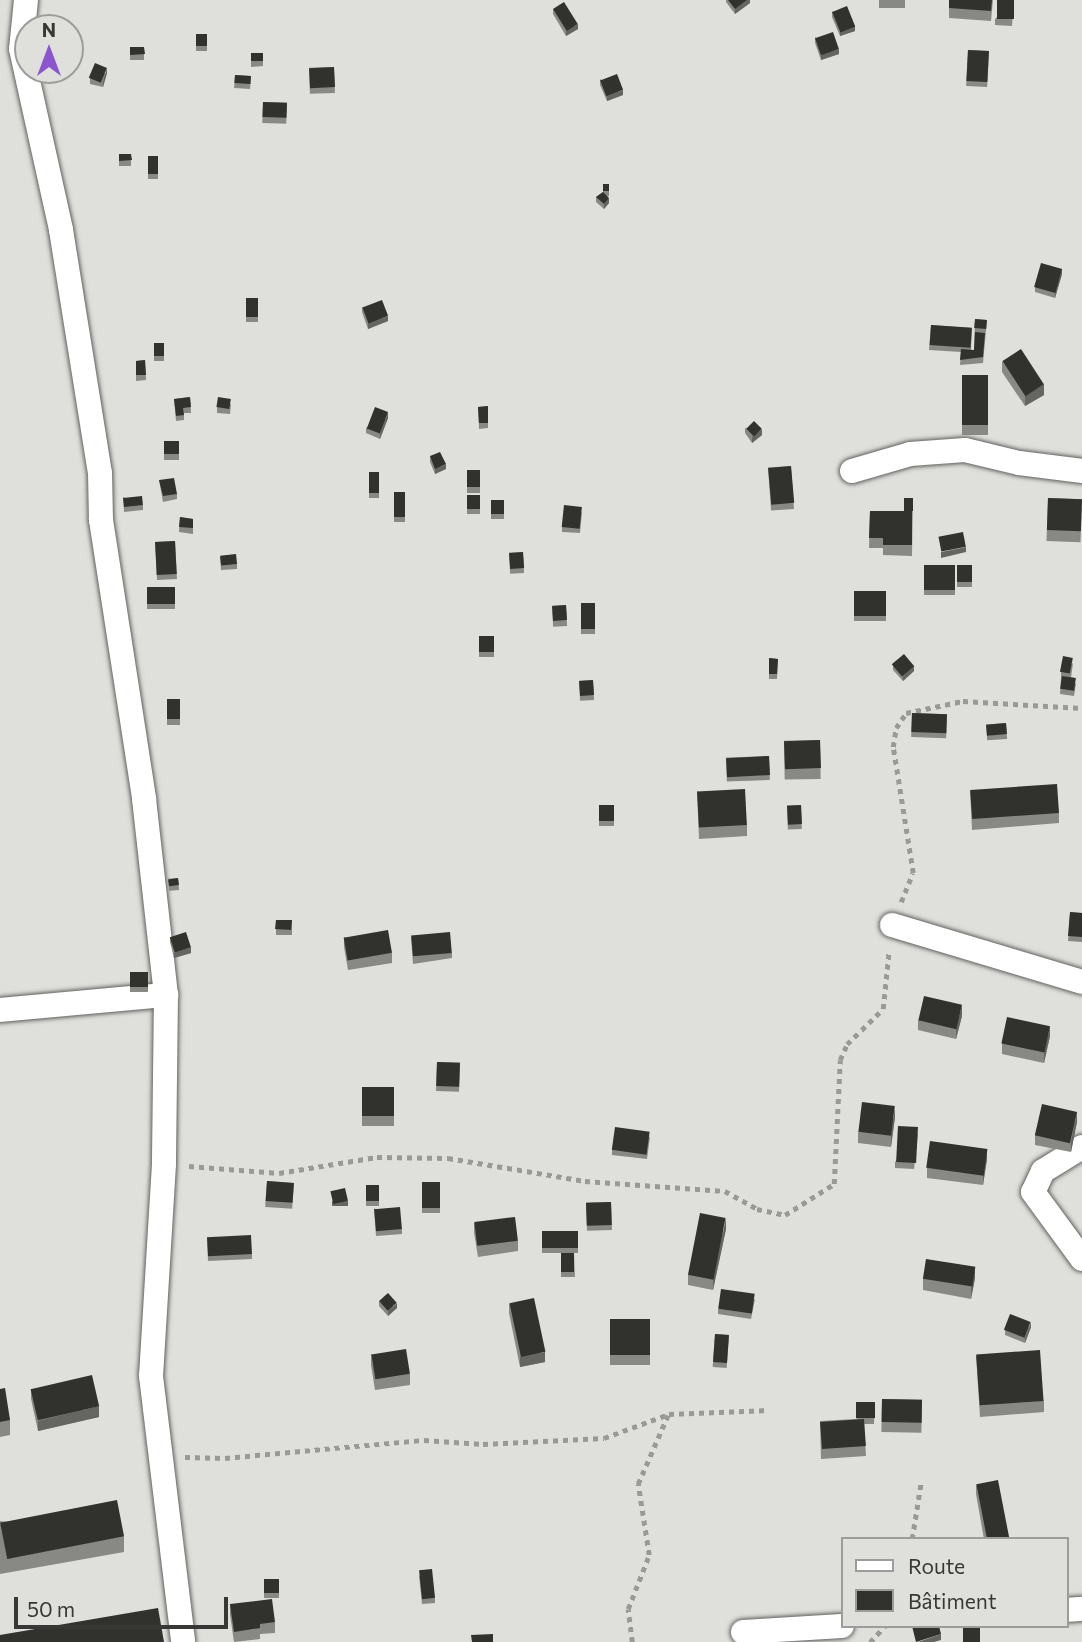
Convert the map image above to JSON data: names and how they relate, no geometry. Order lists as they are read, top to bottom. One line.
{"legend":["Route","Bâtiment"],"scale_bar":"50 m","north":"top"}
